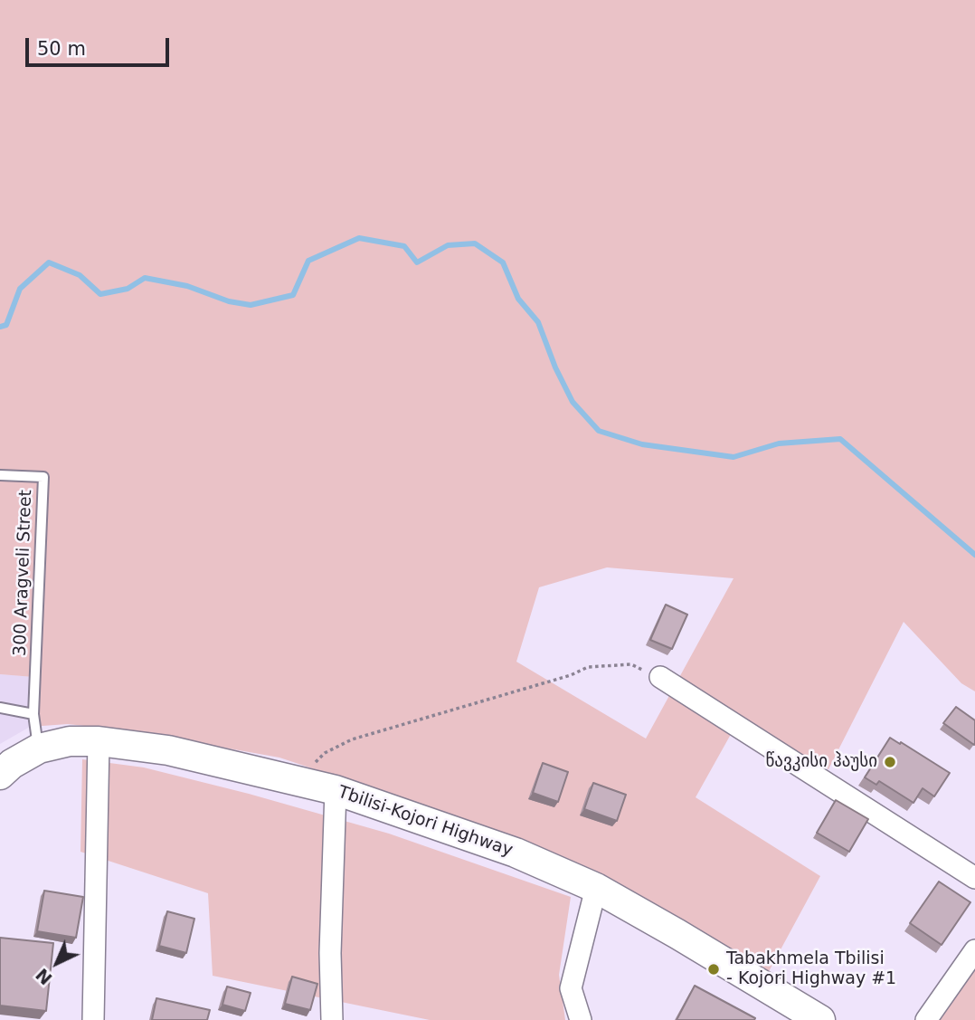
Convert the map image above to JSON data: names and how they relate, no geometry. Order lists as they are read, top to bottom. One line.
{"streets":{"main road":["Tbilisi-Kojori Highway"],"lane":["300 Aragveli Street"]},"places":["წავკისი ჰაუსი","Tabakhmela Tbilisi - Kojori Highway #1"],"scale_bar":"50 m","north":"bottom left"}
